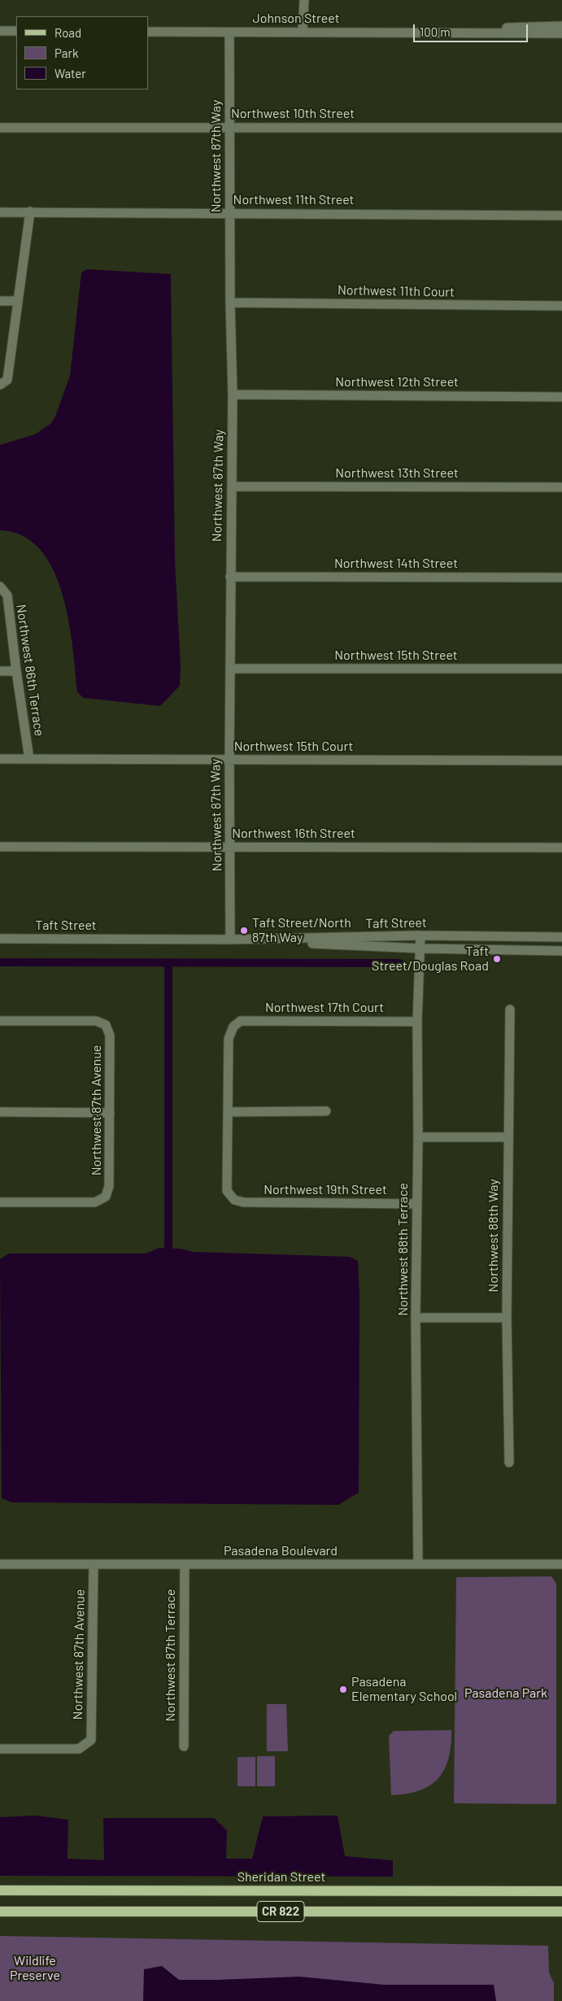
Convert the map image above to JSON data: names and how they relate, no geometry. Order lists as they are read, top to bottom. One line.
{"streets":{"main road":["Sheridan Street","CR 822"],"street":["Johnson Street","Northwest 10th Street","Northwest 87th Way","Northwest 11th Street","Northwest 11th Court","Northwest 12th Street","Northwest 13th Street","Northwest 14th Street","Northwest 15th Street","Northwest 86th Terrace","Northwest 15th Court","Northwest 16th Street","Taft Street","Northwest 17th Court","Northwest 87th Avenue","Northwest 19th Street","Northwest 88th Way","Northwest 88th Terrace","Pasadena Boulevard","Northwest 87th Terrace"]},"crossings":[["Johnson Street","Northwest 87th Way"],["Northwest 10th Street","Northwest 87th Way"],["Northwest 87th Way","Northwest 11th Street"],["Northwest 87th Way","Northwest 11th Court"],["Northwest 87th Way","Northwest 12th Street"],["Northwest 87th Way","Northwest 13th Street"],["Northwest 87th Way","Northwest 14th Street"],["Northwest 87th Way","Northwest 15th Street"],["Northwest 87th Way","Northwest 15th Court"],["Northwest 87th Way","Northwest 16th Street"],["Northwest 87th Way","Taft Street"],["Northwest 86th Terrace","Northwest 15th Court"],["Taft Street","Northwest 88th Terrace"],["Northwest 17th Court","Northwest 19th Street"],["Northwest 17th Court","Northwest 88th Terrace"],["Northwest 87th Avenue","Pasadena Boulevard"],["Northwest 19th Street","Northwest 88th Terrace"],["Northwest 88th Terrace","Pasadena Boulevard"],["Pasadena Boulevard","Northwest 87th Terrace"]],"parks":["Pasadena Park","Wildlife Preserve"],"places":["Taft Street/North 87th Way","Taft Street/Douglas Road","Pasadena Elementary School"],"legend":["Road","Park","Water"],"scale_bar":"100 m"}
